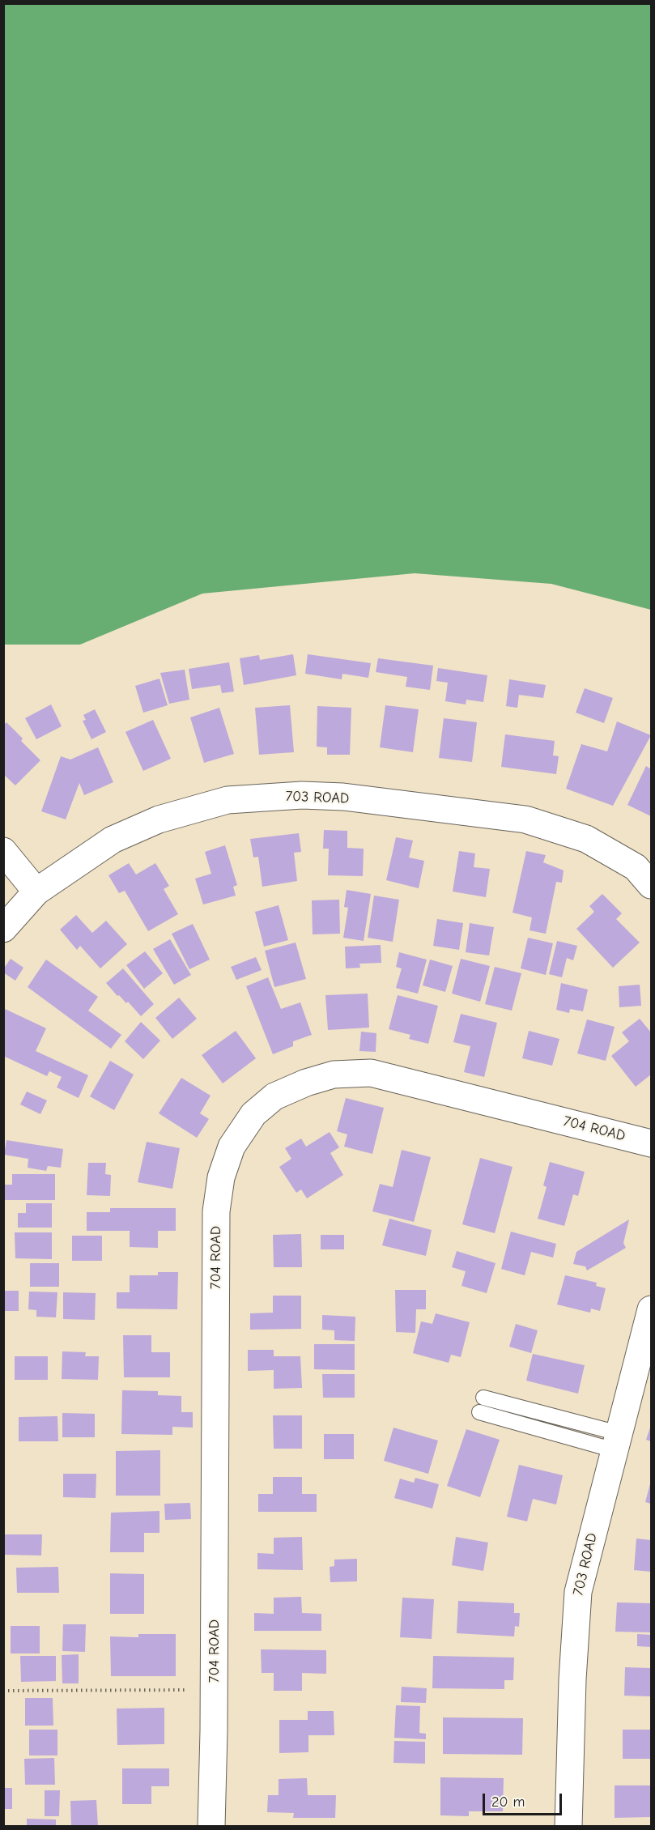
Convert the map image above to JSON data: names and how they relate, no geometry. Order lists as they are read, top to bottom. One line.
{"streets":{"street":["703 ROAD","704 ROAD"]},"scale_bar":"20 m"}
